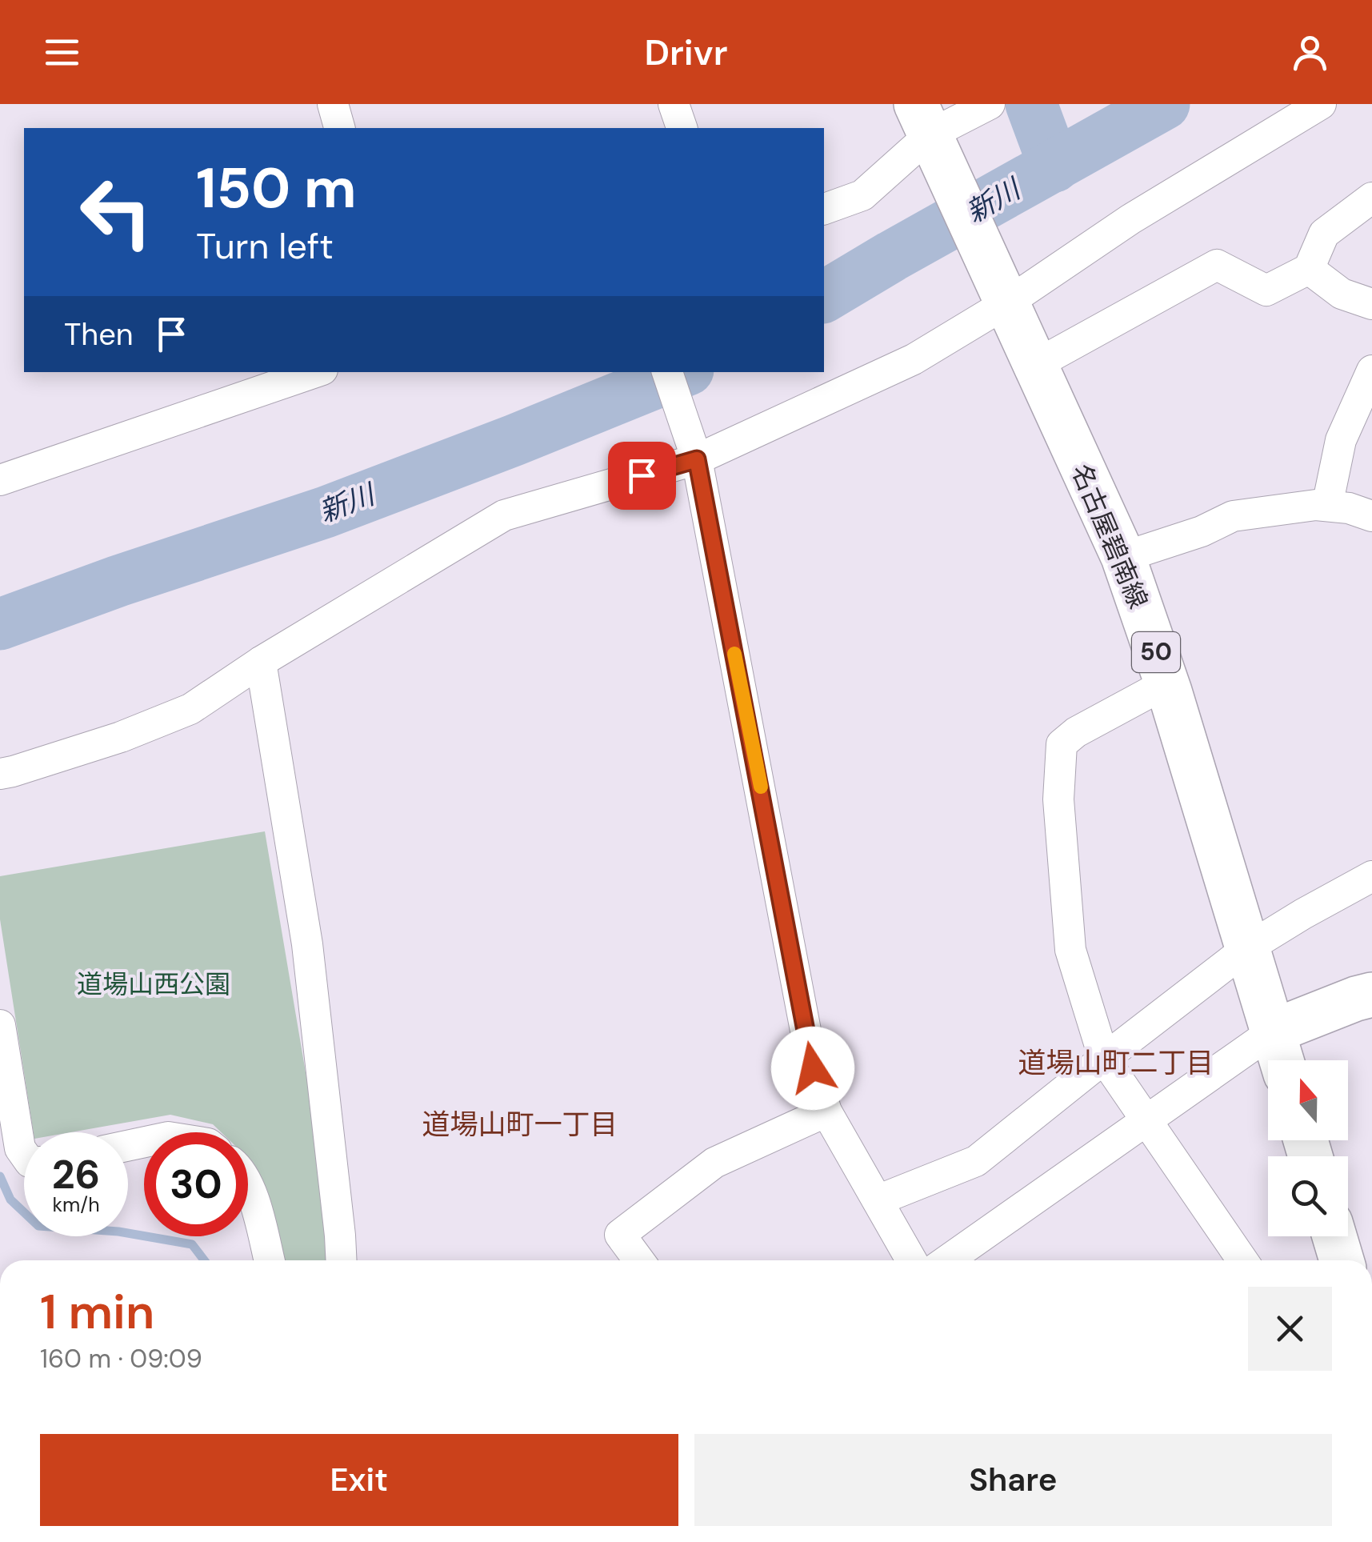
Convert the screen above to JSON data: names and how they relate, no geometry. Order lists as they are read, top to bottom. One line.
{"streets":{"main road":["名古屋碧南線","50"]},"districts":["道場山町二丁目","道場山町一丁目"],"water":["新川"],"parks":["道場山西公園"],"north":"top","page":{"header":"Drivr","turn":["150 m","Turn left"],"then":"Then","speed":"26 km/h","limit":"30","heading":["1 min","160 m · 09:09"],"buttons":["Exit","Share"]}}
